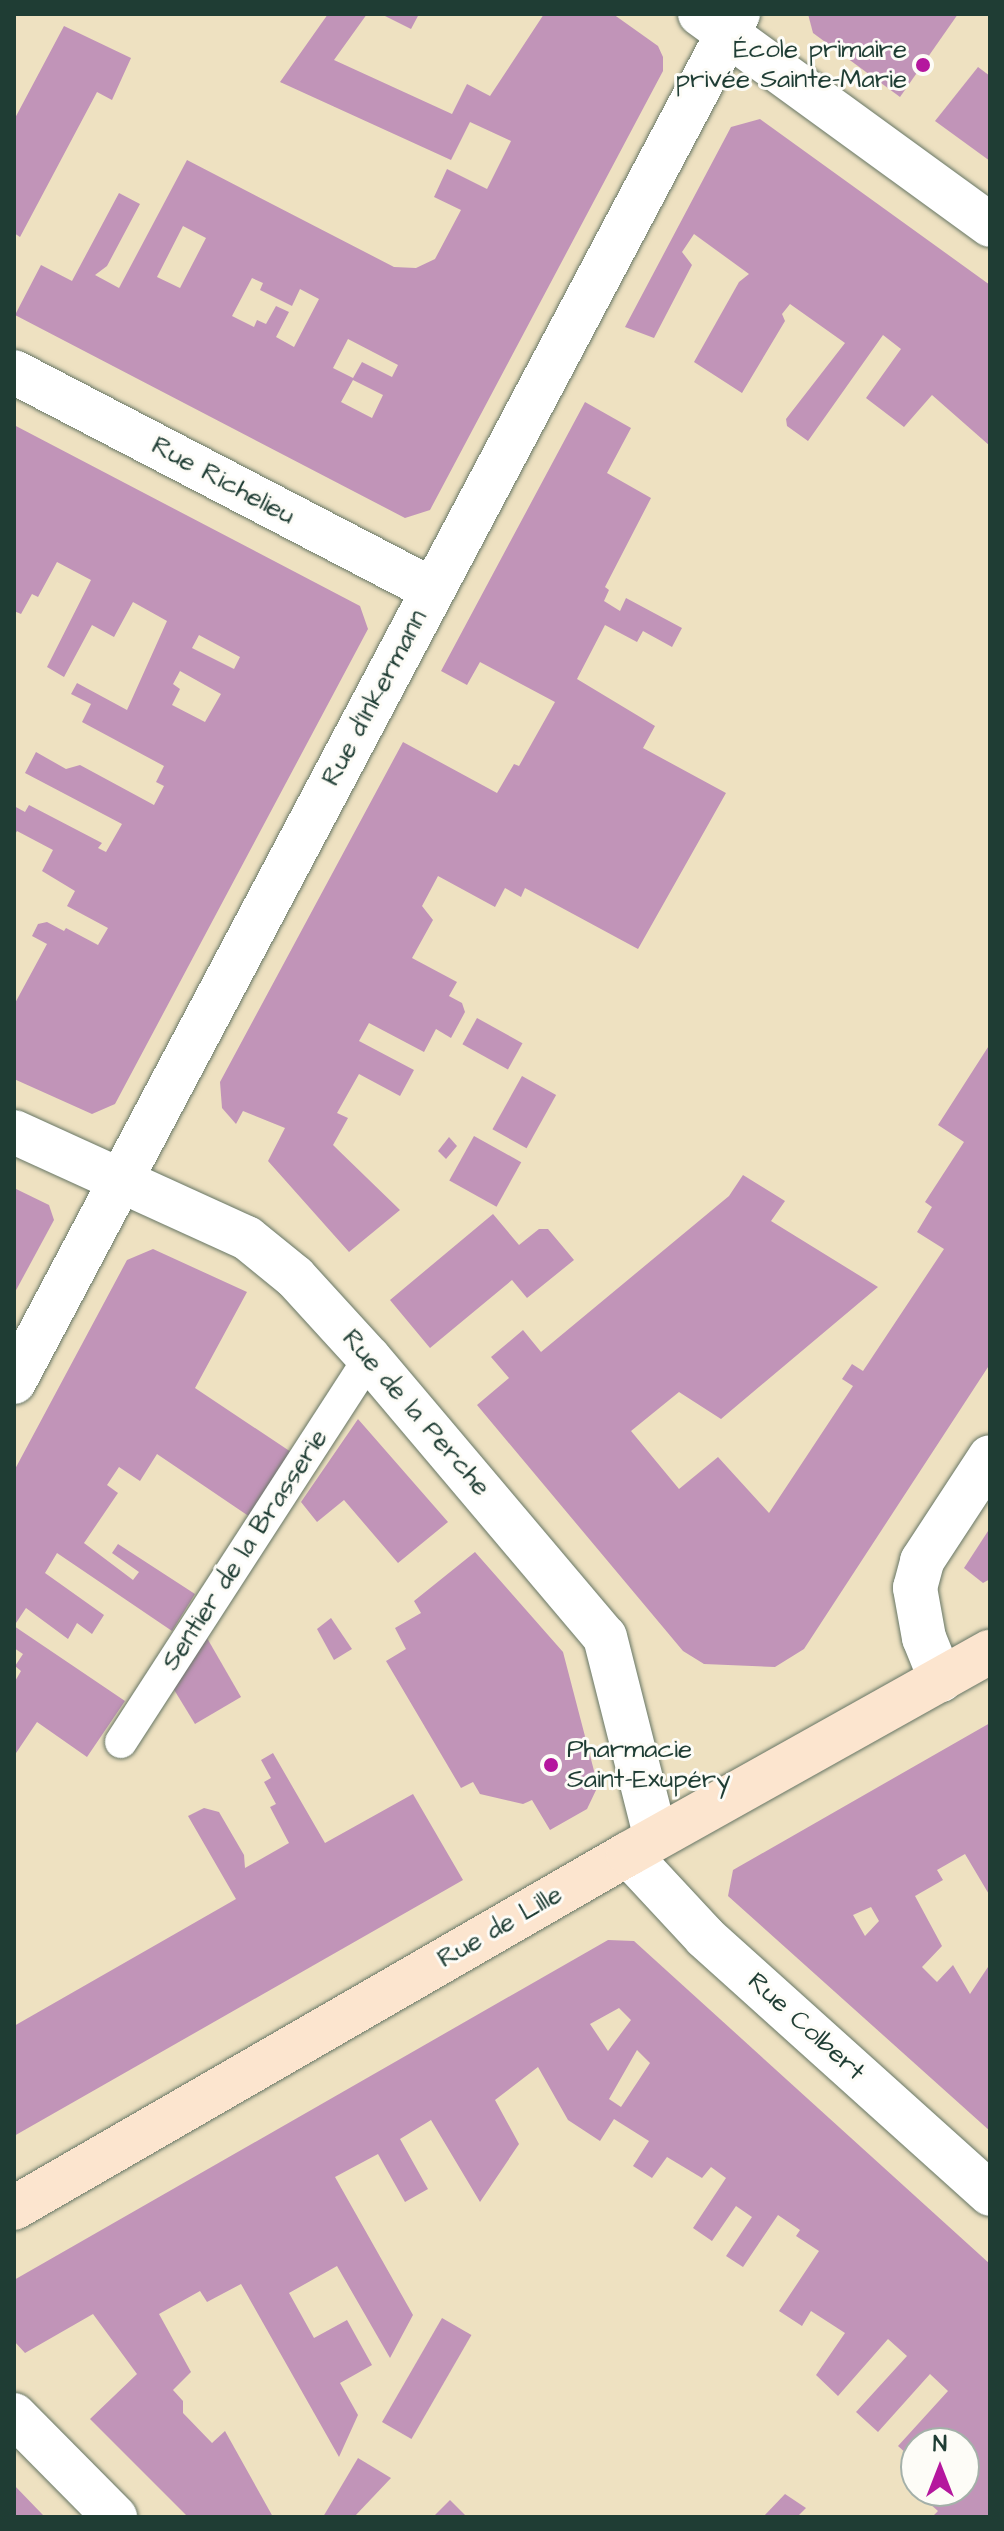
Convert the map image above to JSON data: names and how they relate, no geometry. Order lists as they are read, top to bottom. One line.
{"streets":{"street":["Rue Richelieu","Rue d'Inkermann","Rue de la Perche","Rue de Lille","Rue Colbert"],"lane":["Sentier de la Brasserie"]},"crossings":[["Rue Richelieu","Rue d'Inkermann"],["Rue d'Inkermann","Rue de la Perche"],["Rue de la Perche","Sentier de la Brasserie"],["Rue de la Perche","Rue de Lille"],["Rue de la Perche","Rue Colbert"],["Rue de Lille","Rue Colbert"]],"places":["École primaire privée Sainte-Marie","Pharmacie Saint-Exupéry"],"north":"top"}
